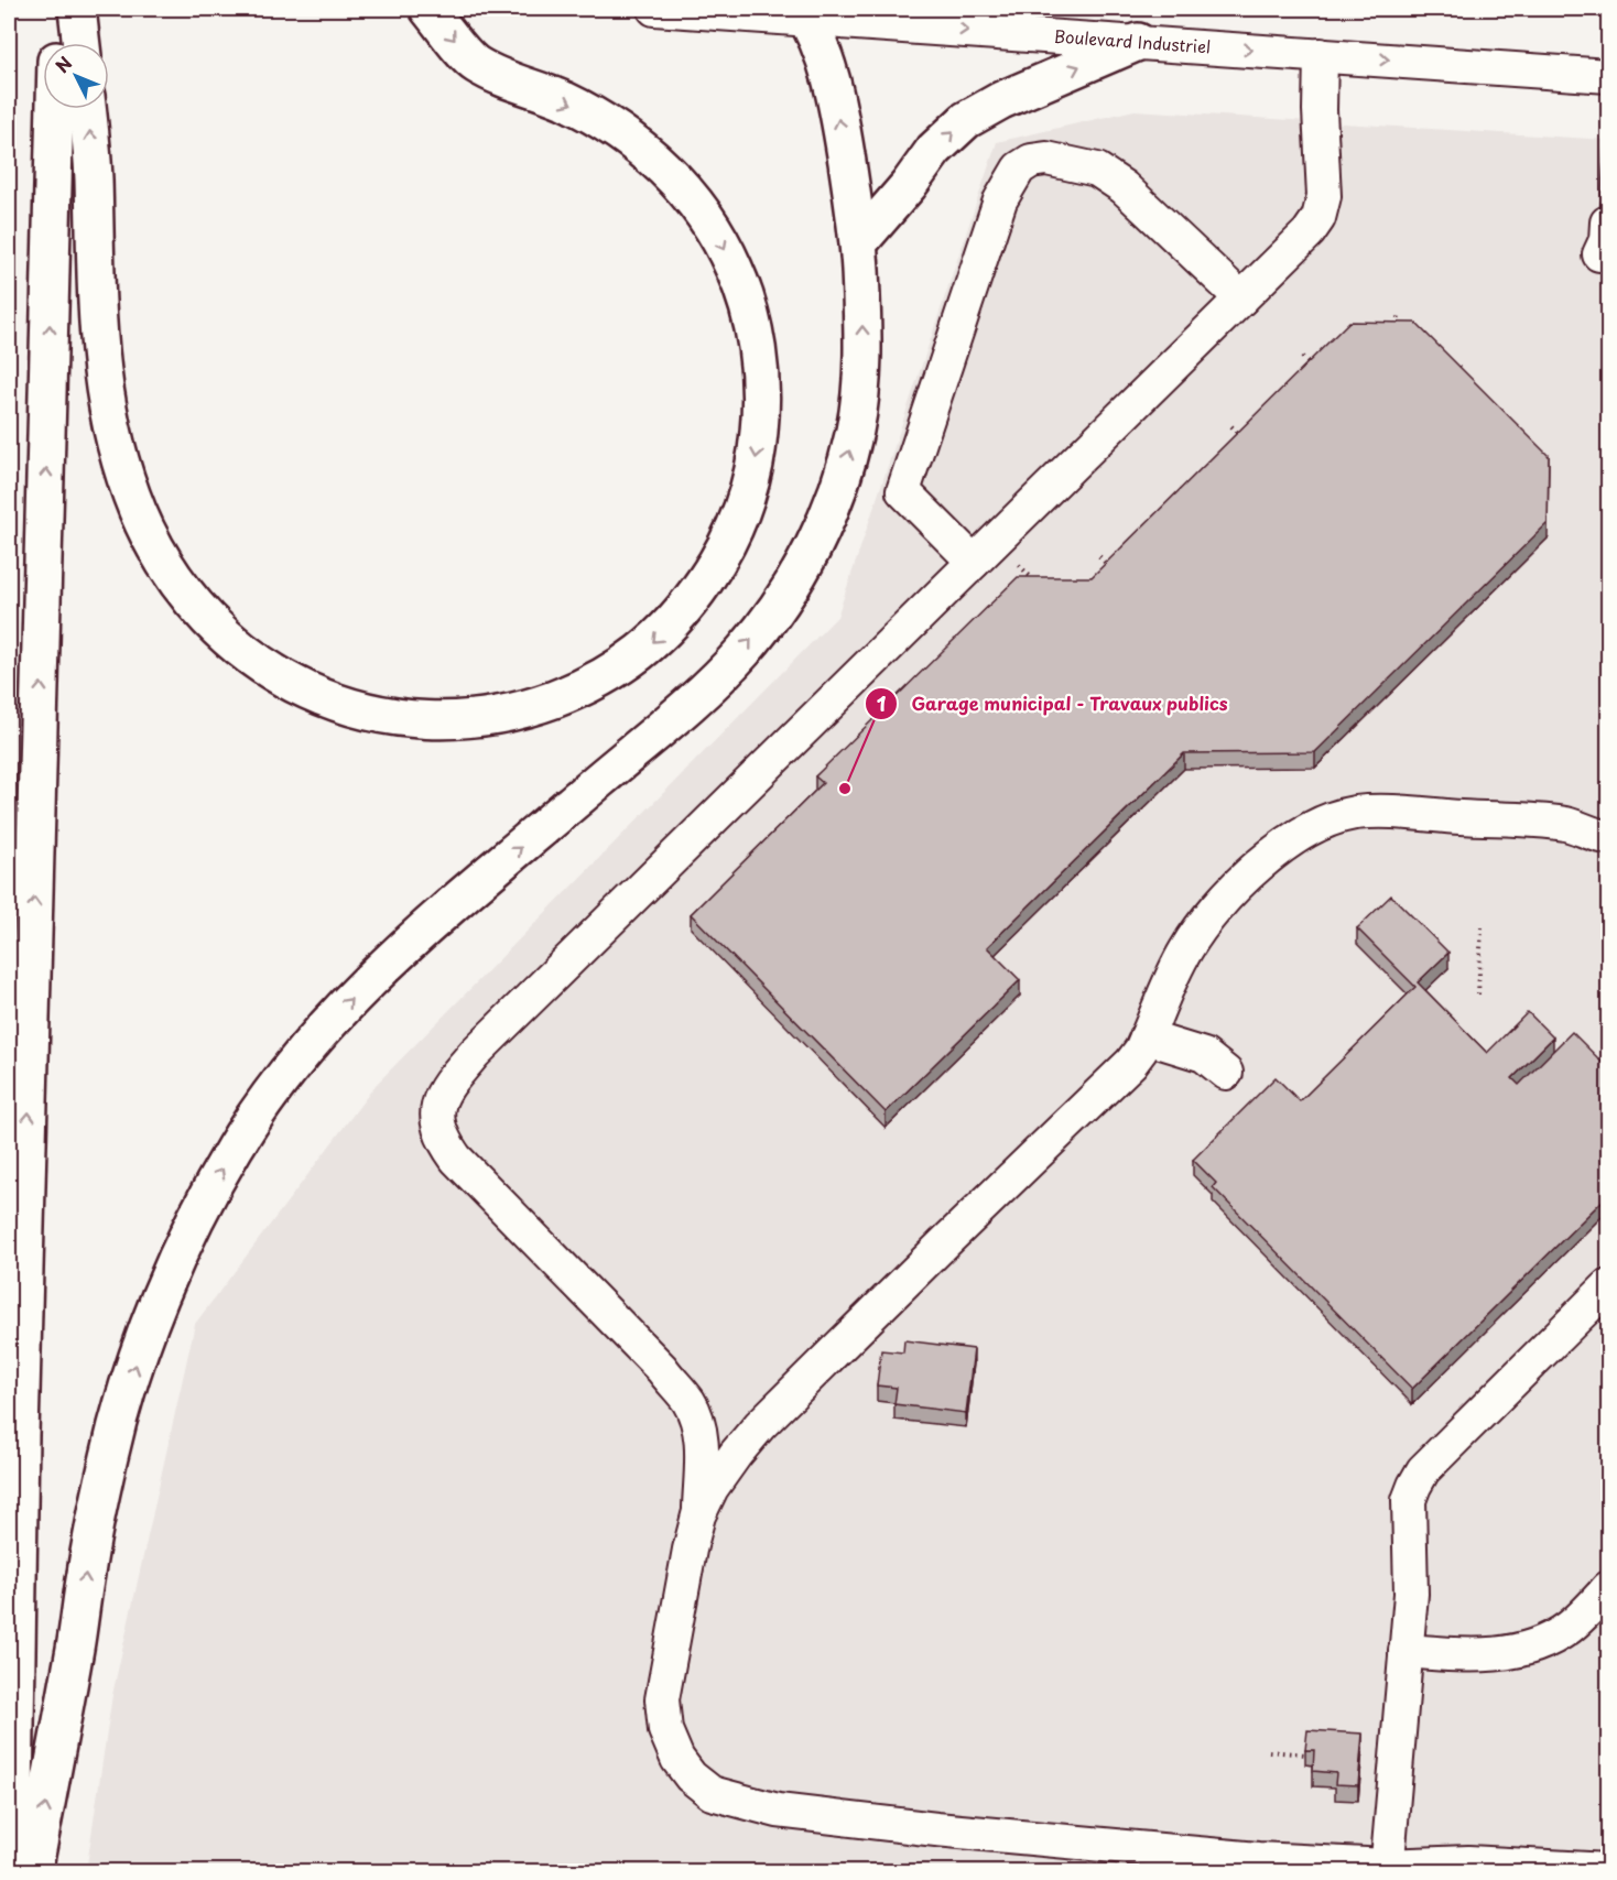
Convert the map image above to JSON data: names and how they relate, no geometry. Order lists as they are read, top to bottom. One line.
{"streets":{"street":["Boulevard Industriel"]},"one_way":["Boulevard Industriel"],"places":["Garage municipal - Travaux publics"],"north":"top left"}
